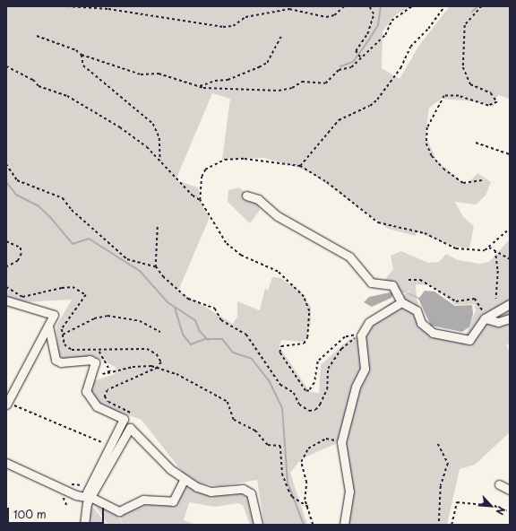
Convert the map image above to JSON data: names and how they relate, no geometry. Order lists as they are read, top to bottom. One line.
{"scale_bar":"100 m","north":"bottom right"}
